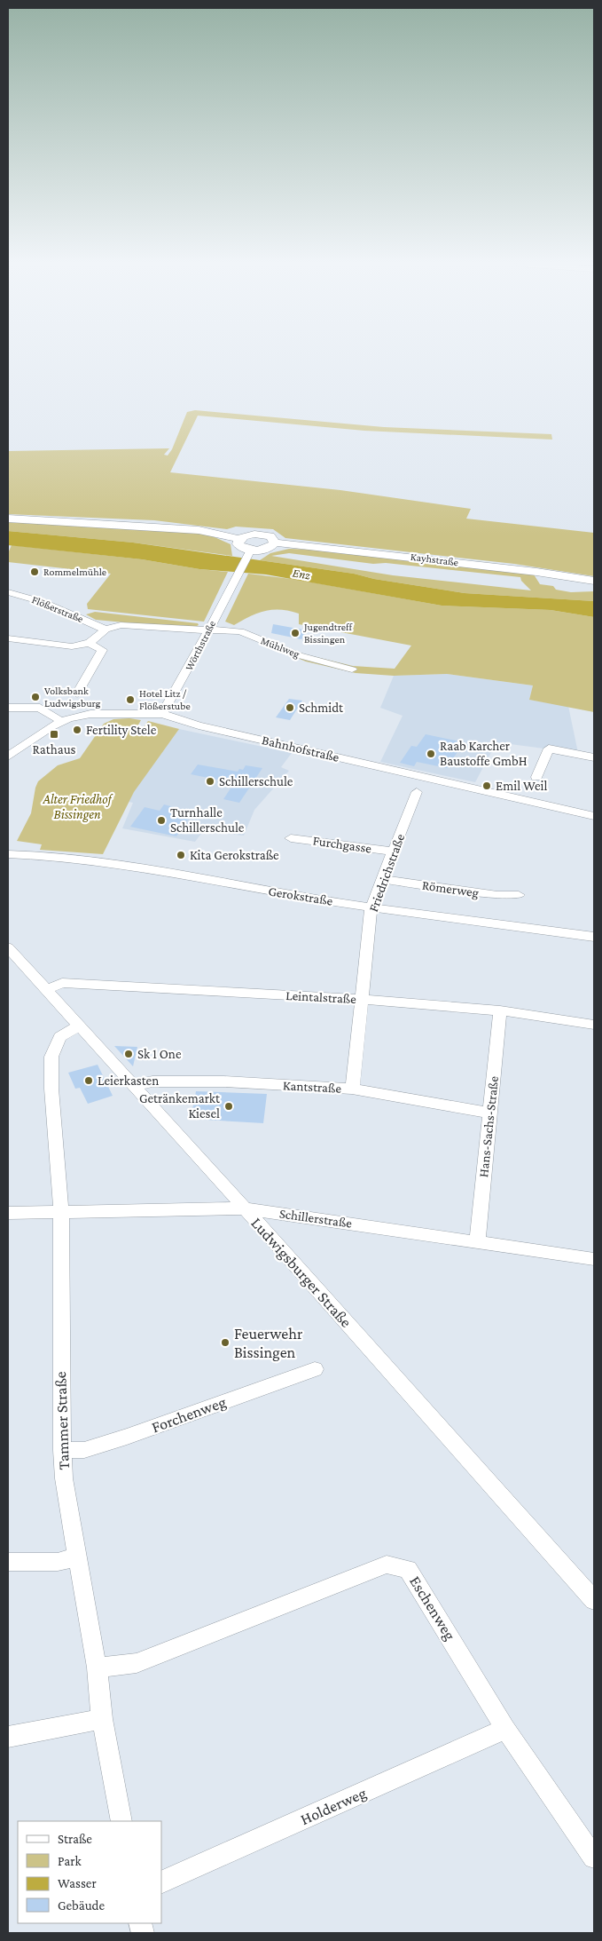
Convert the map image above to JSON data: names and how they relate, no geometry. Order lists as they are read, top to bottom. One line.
{"streets":{"main road":["Kayhstraße"],"street":["Flößerstraße","Wörthstraße","Mühlweg","Bahnhofstraße","Furchgasse","Friedrichstraße","Römerweg","Gerokstraße","Leintalstraße","Kantstraße","Hans-Sachs-Straße","Schillerstraße","Ludwigsburger Straße","Forchenweg","Tammer Straße","Eschenweg","Holderweg"]},"crossings":[["Wörthstraße","Mühlweg"],["Wörthstraße","Bahnhofstraße"],["Furchgasse","Friedrichstraße"],["Friedrichstraße","Römerweg"],["Friedrichstraße","Gerokstraße"],["Friedrichstraße","Leintalstraße"],["Friedrichstraße","Kantstraße"],["Leintalstraße","Hans-Sachs-Straße"],["Leintalstraße","Ludwigsburger Straße"],["Kantstraße","Hans-Sachs-Straße"],["Kantstraße","Ludwigsburger Straße"],["Hans-Sachs-Straße","Schillerstraße"],["Schillerstraße","Ludwigsburger Straße"],["Schillerstraße","Tammer Straße"],["Ludwigsburger Straße","Tammer Straße"],["Forchenweg","Tammer Straße"],["Tammer Straße","Eschenweg"],["Eschenweg","Holderweg"]],"water":["Enz"],"parks":["Alter Friedhof Bissingen"],"places":{"other":["Rommelmühle","Jugendtreff Bissingen","Volksbank Ludwigsburg","Hotel Litz / Flößerstube","Schmidt","Fertility Stele","Raab Karcher Baustoffe GmbH","Schillerschule","Emil Weil","Turnhalle Schillerschule","Kita Gerokstraße","Sk 1 One","Leierkasten","Getränkemarkt Kiesel","Feuerwehr Bissingen"],"transit":["Rathaus"]},"legend":["Straße","Park","Wasser","Gebäude"]}
